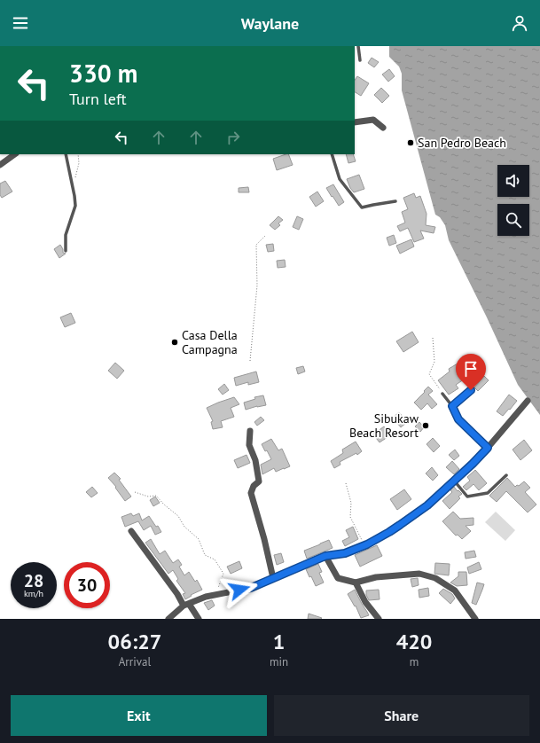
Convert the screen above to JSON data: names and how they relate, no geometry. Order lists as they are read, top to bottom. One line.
{"places":["San Pedro Beach","Casa Della Campagna","Sibukaw Beach Resort"],"page":{"header":"Waylane","turn":["330 m","Turn left"],"speed":"28 km/h","limit":"30","eta":["06:27","Arrival","1","min","420","m"],"buttons":["Exit","Share"]}}
